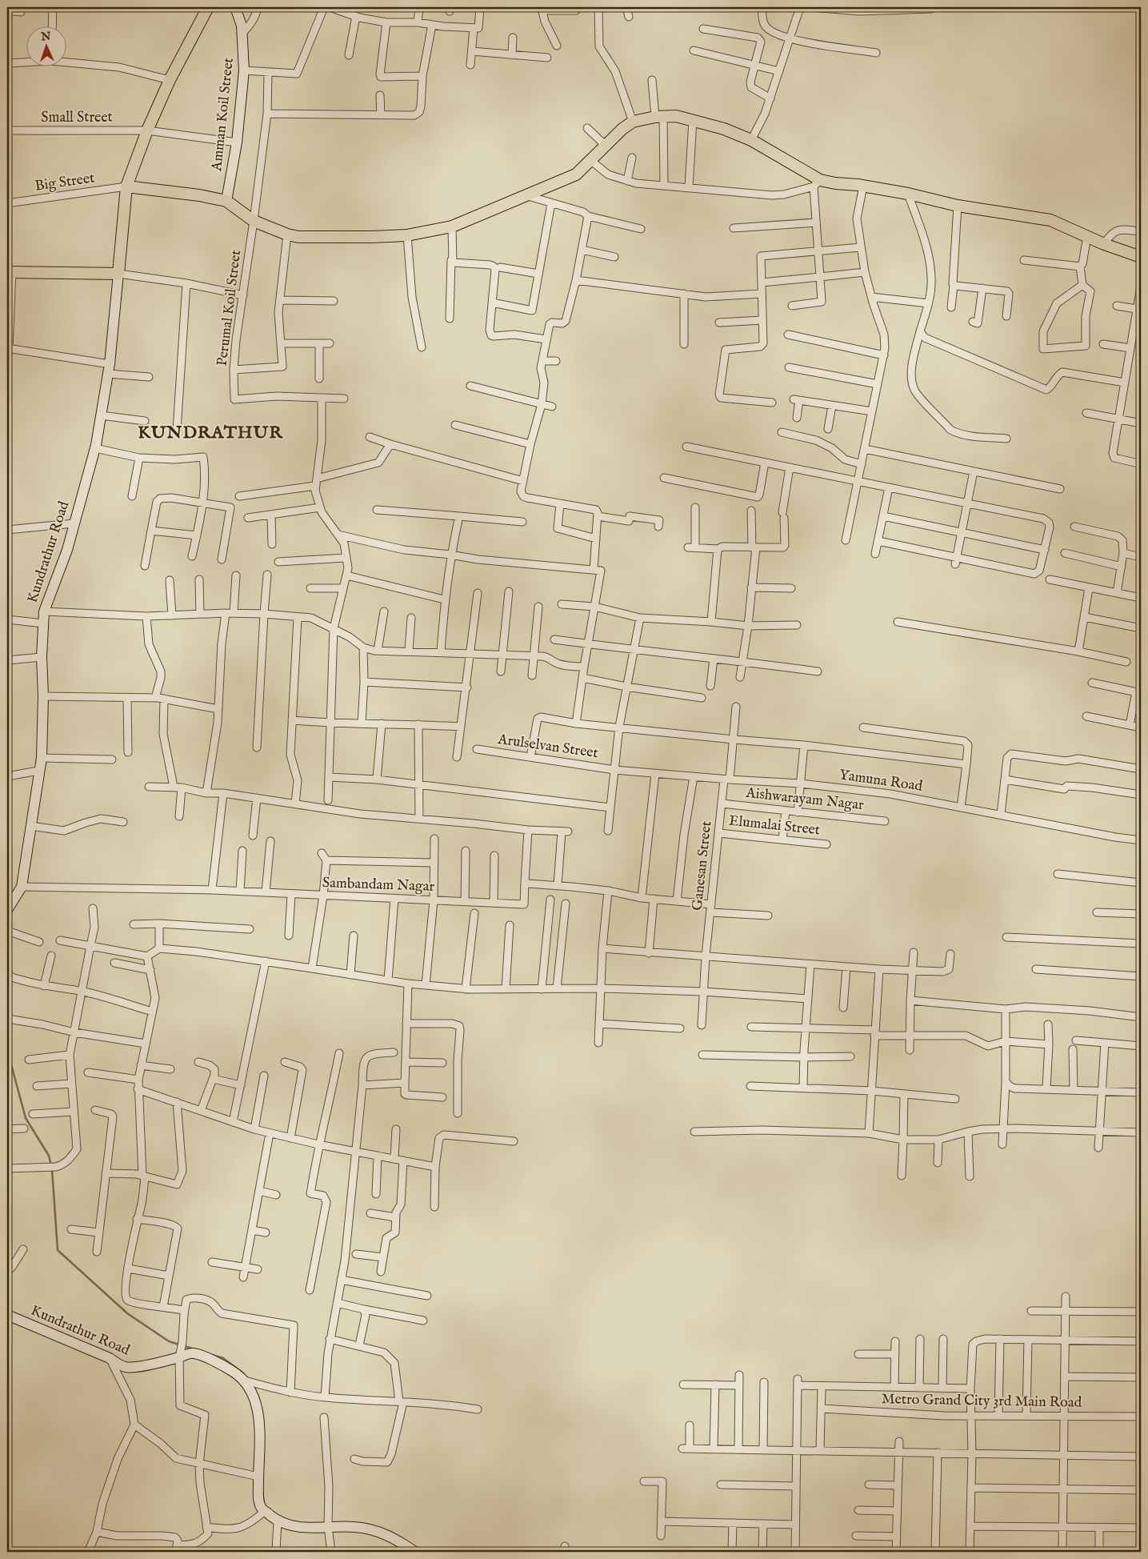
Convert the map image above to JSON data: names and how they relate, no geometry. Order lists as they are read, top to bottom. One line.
{"streets":{"street":["Amman Koil Street","Small Street","Big Street","Perumal Koil Street","Kundrathur Road","Arulselvan Street","Yamuna Road","Aishwarayam Nagar","Elumalai Street","Ganesan Street","Sambandam Nagar","Metro Grand City 3rd Main Road"]},"crossings":[["Amman Koil Street","Small Street"],["Kundrathur Road","Sambandam Nagar"],["Arulselvan Street","Yamuna Road"],["Yamuna Road","Ganesan Street"],["Aishwarayam Nagar","Ganesan Street"],["Elumalai Street","Ganesan Street"]],"districts":["KUNDRATHUR"],"north":"top"}
